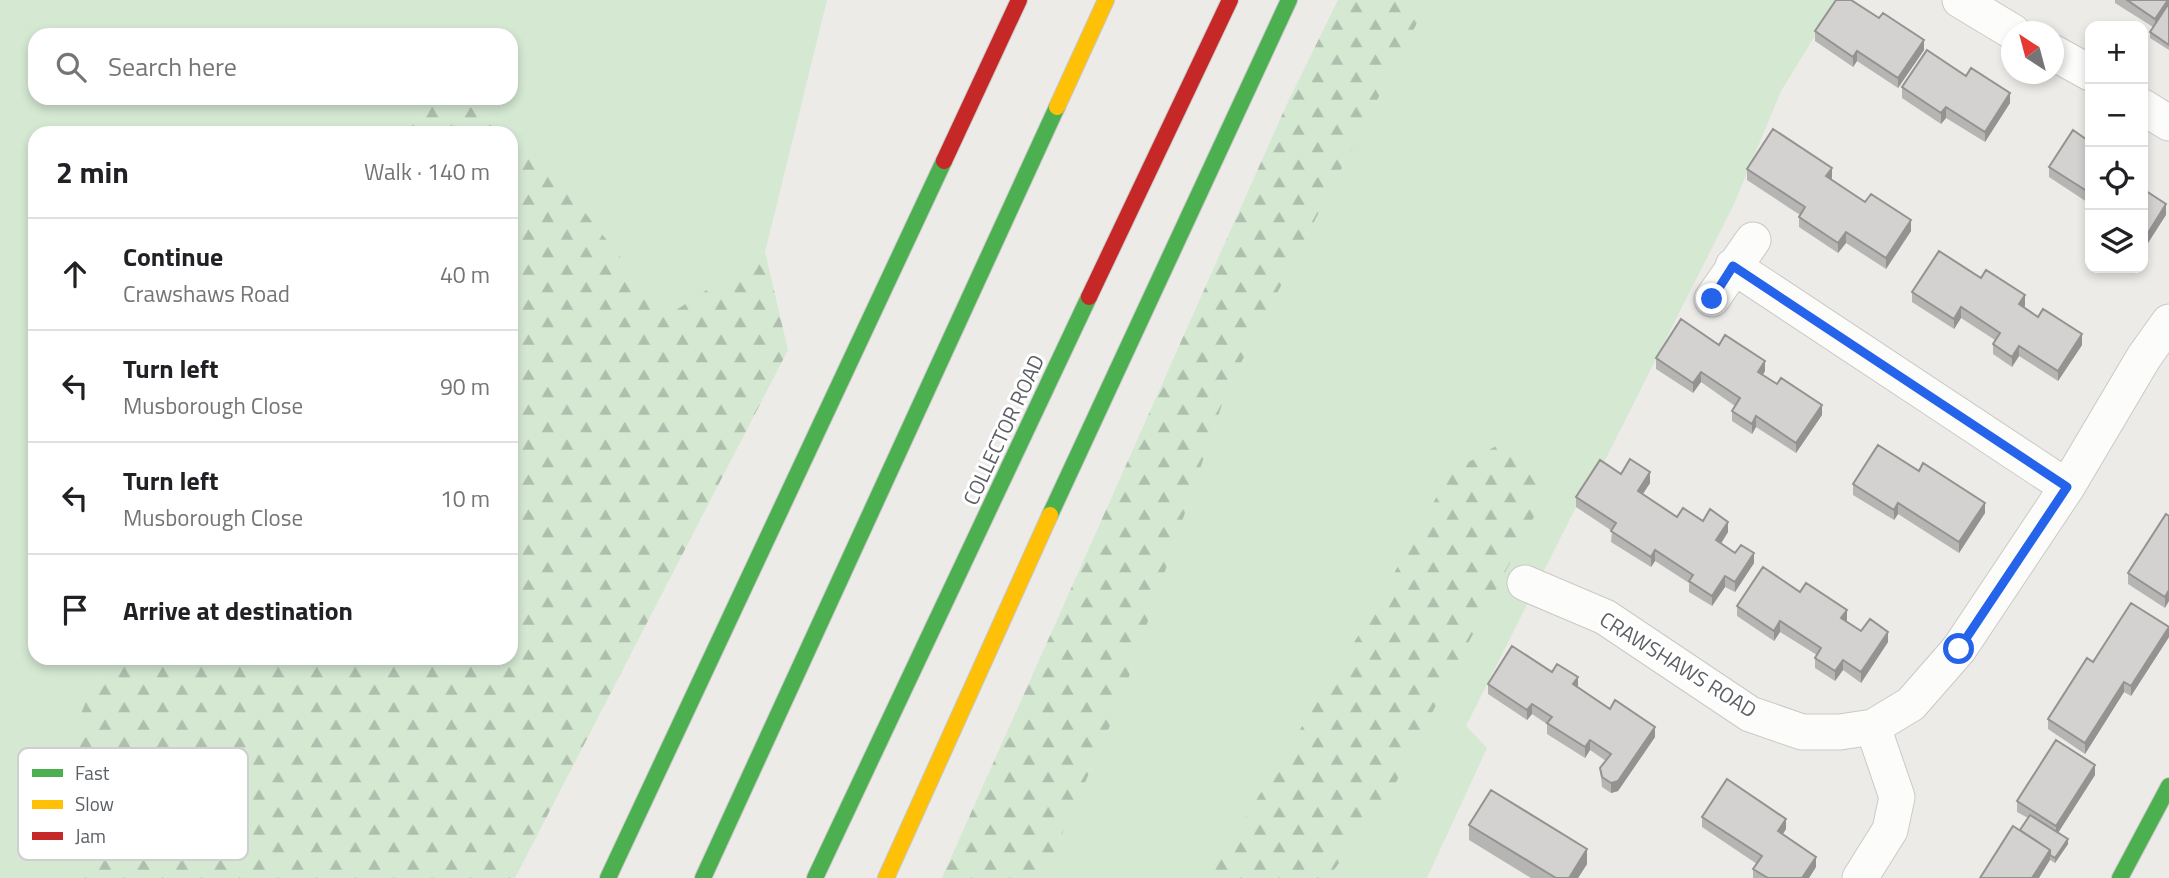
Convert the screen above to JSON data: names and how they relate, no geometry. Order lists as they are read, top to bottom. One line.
{"streets":{"main road":["COLLECTOR ROAD"],"street":["CRAWSHAWS ROAD"]},"legend":["Fast","Slow","Jam"],"north":"top left","page":{"map_buttons":["+","−"],"search":"Search here","heading":["2 min","Walk · 140 m"],"list":[["Continue","Crawshaws Road","40 m"],["Turn left","Musborough Close","90 m"],["Turn left","Musborough Close","10 m"],"Arrive at destination"]}}
